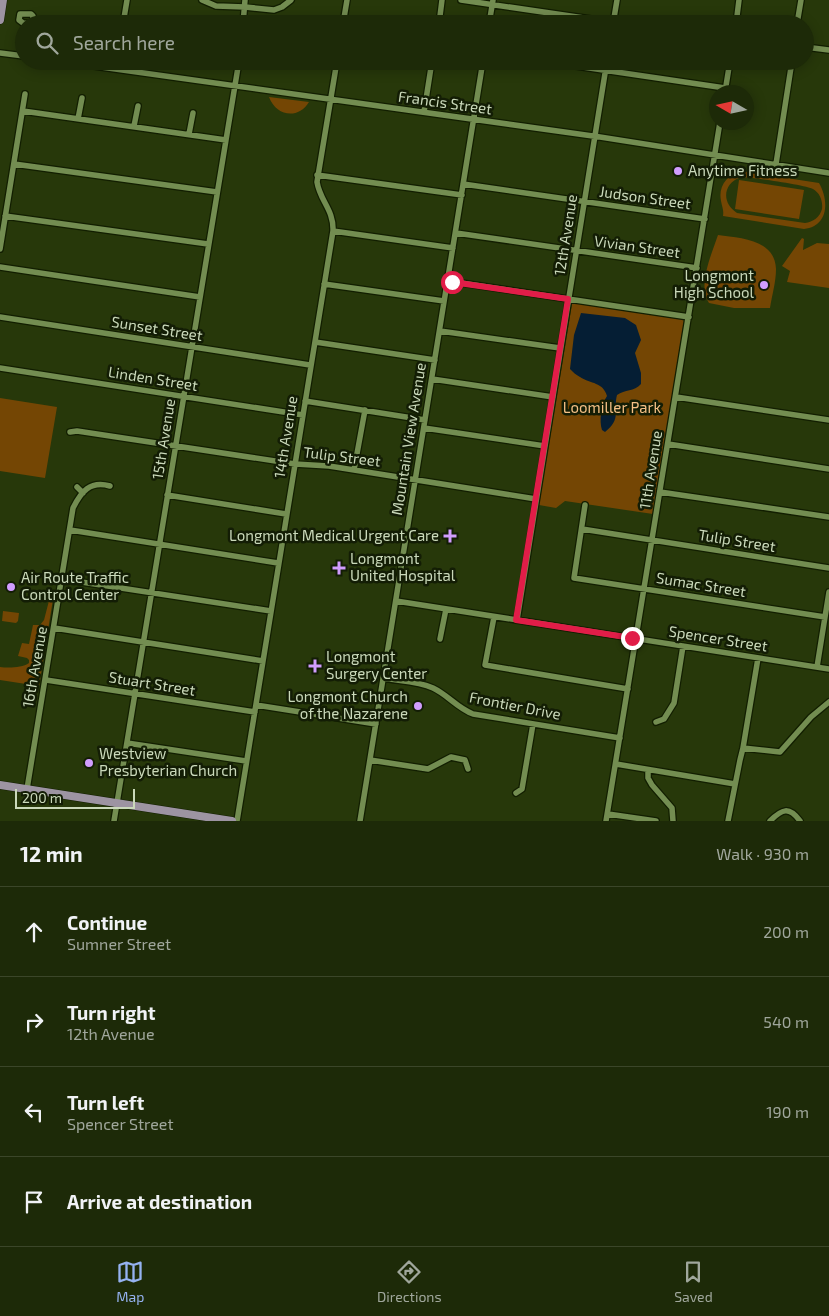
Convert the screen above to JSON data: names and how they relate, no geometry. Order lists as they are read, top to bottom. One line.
{"streets":{"street":["Francis Street","Judson Street","12th Avenue","Vivian Street","Sunset Street","Linden Street","14th Avenue","15th Avenue","Mountain View Avenue","Tulip Street","11th Avenue","Sumac Street","Spencer Street","16th Avenue","Stuart Street","Frontier Drive"]},"crossings":[["Francis Street","12th Avenue"],["Francis Street","14th Avenue"],["Francis Street","15th Avenue"],["Francis Street","Mountain View Avenue"],["Francis Street","11th Avenue"],["Judson Street","12th Avenue"],["Judson Street","Mountain View Avenue"],["Judson Street","11th Avenue"],["12th Avenue","Vivian Street"],["12th Avenue","Tulip Street"],["12th Avenue","Spencer Street"],["Vivian Street","Mountain View Avenue"],["Vivian Street","11th Avenue"],["Sunset Street","14th Avenue"],["Sunset Street","15th Avenue"],["Linden Street","14th Avenue"],["Linden Street","15th Avenue"],["14th Avenue","Tulip Street"],["14th Avenue","Stuart Street"],["15th Avenue","Tulip Street"],["15th Avenue","Stuart Street"],["Mountain View Avenue","Tulip Street"],["Mountain View Avenue","Spencer Street"],["Mountain View Avenue","Frontier Drive"],["Tulip Street","11th Avenue"],["Tulip Street","Sumac Street"],["11th Avenue","Sumac Street"],["11th Avenue","Spencer Street"],["11th Avenue","Frontier Drive"],["16th Avenue","Stuart Street"]],"parks":["Loomiller Park"],"places":{"other":["Anytime Fitness","Longmont High School","Air Route Traffic Control Center","Longmont Church of the Nazarene","Westview Presbyterian Church"],"health":["Longmont Medical Urgent Care","Longmont United Hospital","Longmont Surgery Center"]},"scale_bar":"200 m","north":"left","page":{"search":"Search here","scale":"200 m","heading":["12 min","Walk · 930 m"],"list":[["Continue","Sumner Street","200 m"],["Turn right","12th Avenue","540 m"],["Turn left","Spencer Street","190 m"],"Arrive at destination"],"nav":["Map","Directions","Saved"]}}
